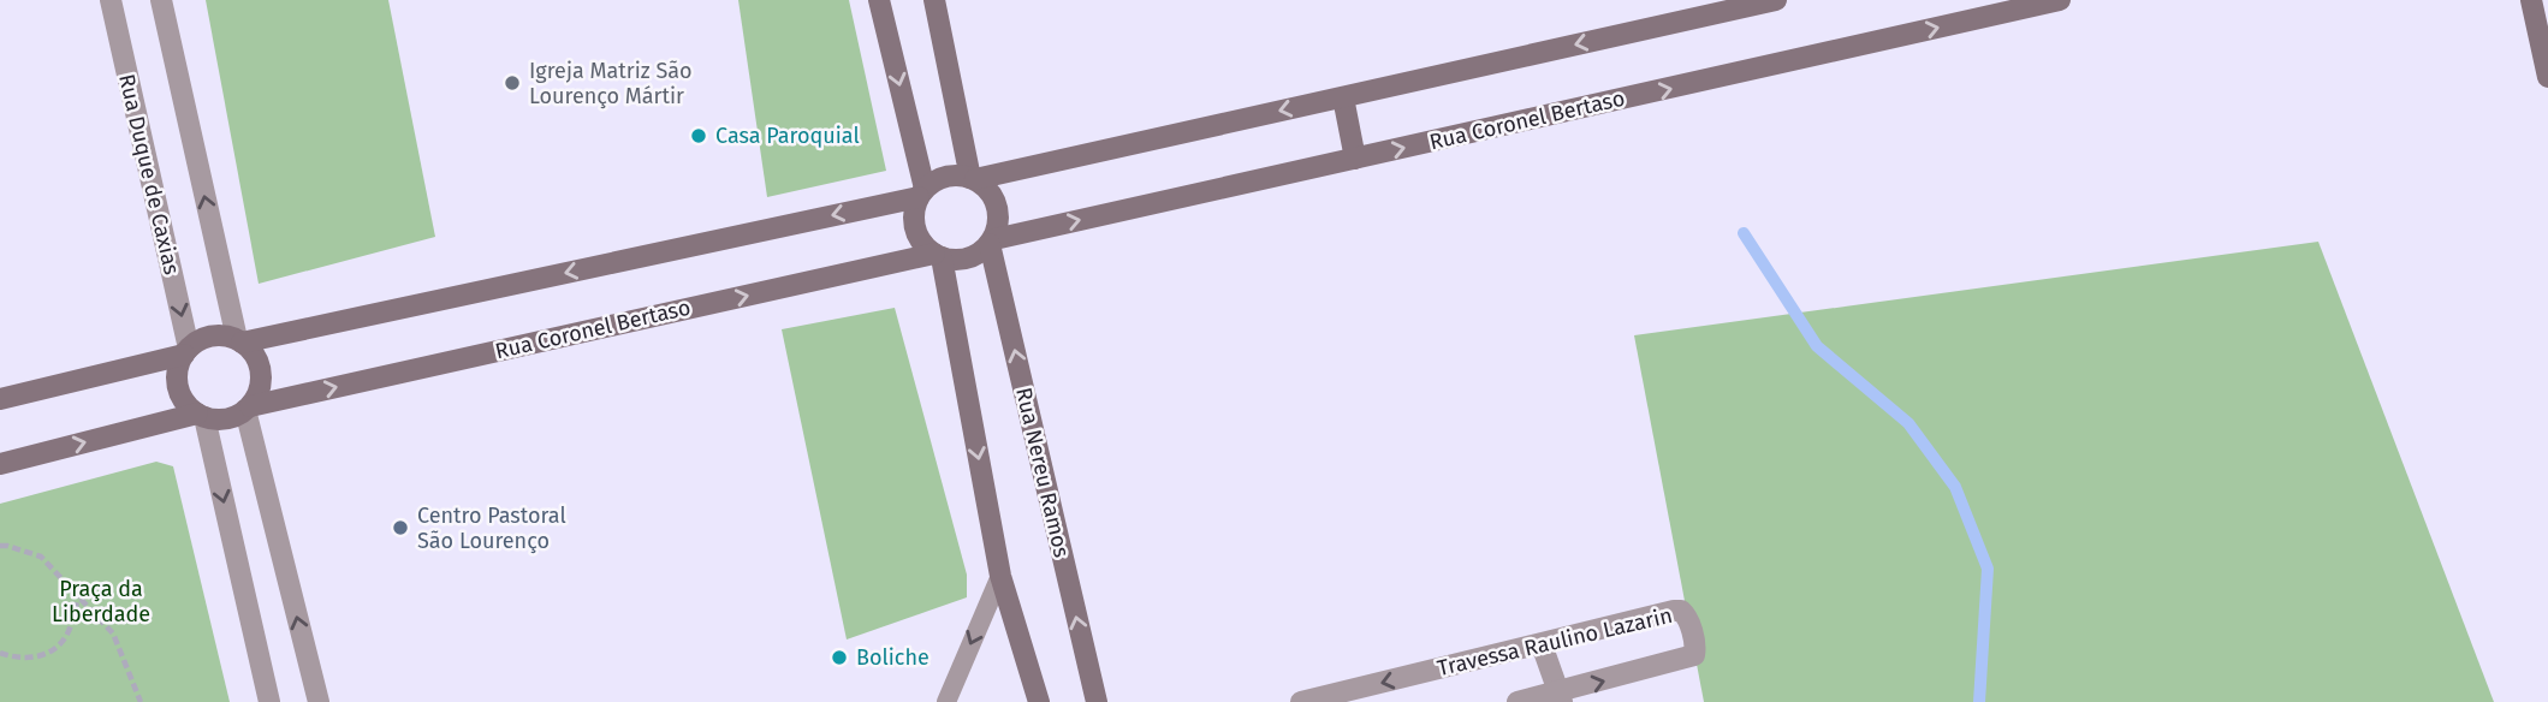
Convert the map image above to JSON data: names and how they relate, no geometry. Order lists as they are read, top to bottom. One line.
{"streets":{"street":["Rua Coronel Bertaso","Rua Duque de Caxias","Rua Nereu Ramos","Travessa Raulino Lazarin"]},"crossings":[["Rua Coronel Bertaso","Rua Duque de Caxias"],["Rua Coronel Bertaso","Rua Nereu Ramos"]],"parks":["Praça da Liberdade"],"places":["Igreja Matriz São Lourenço Mártir","Casa Paroquial","Centro Pastoral São Lourenço","Boliche"]}
